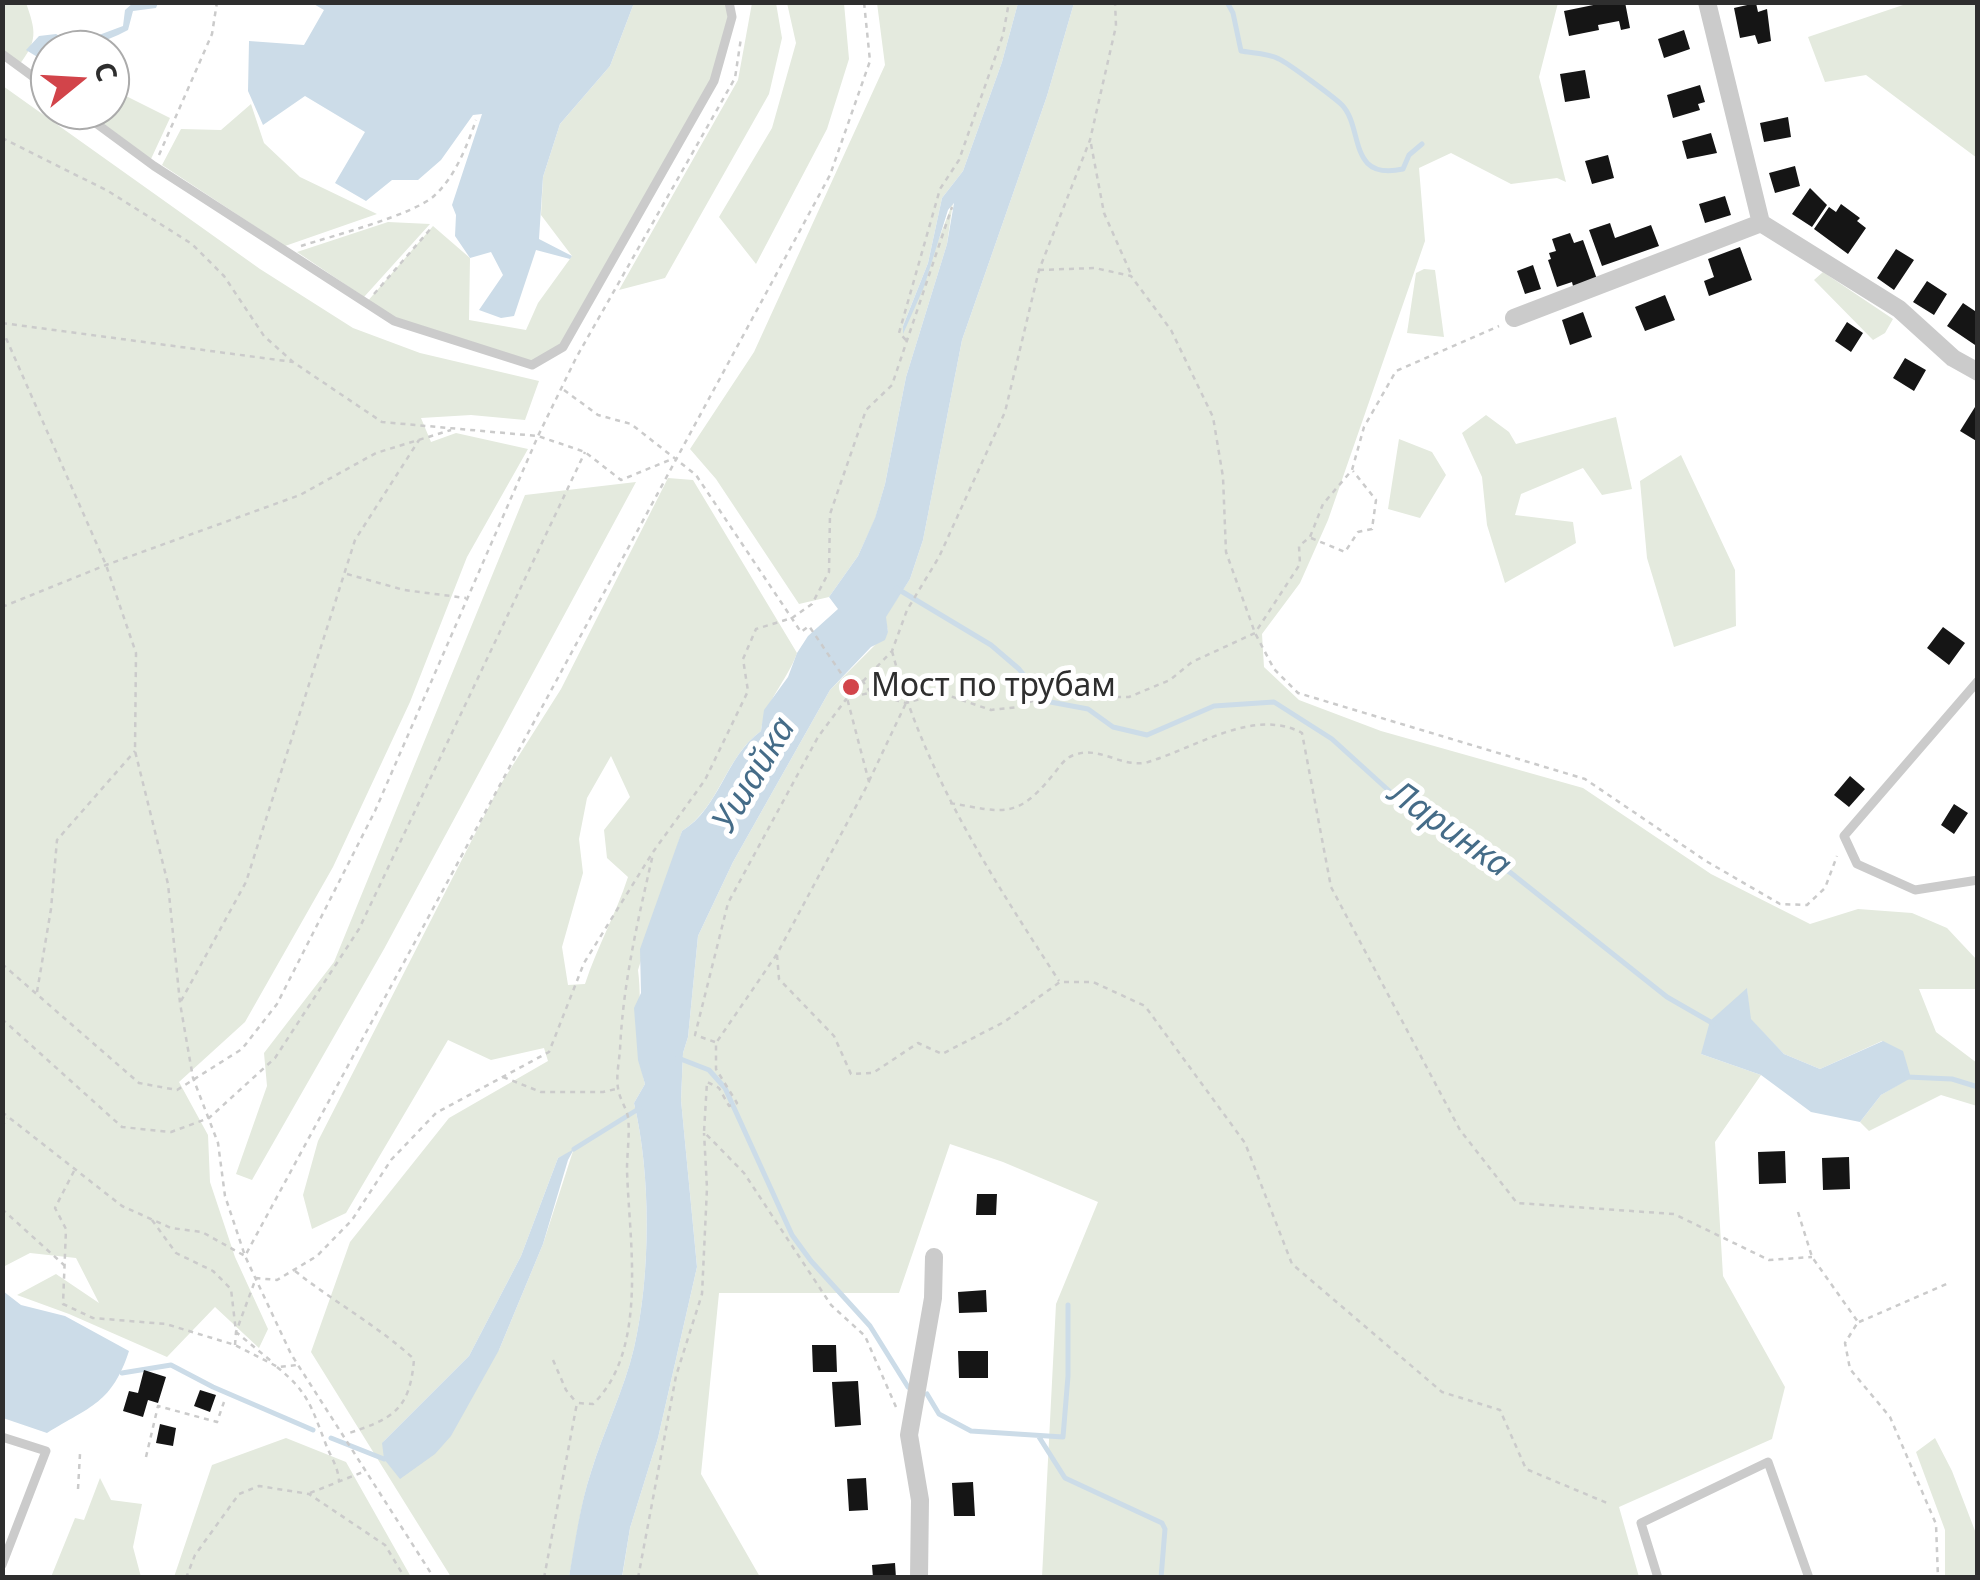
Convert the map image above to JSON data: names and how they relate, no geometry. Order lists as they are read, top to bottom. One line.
{"water":["Ушайка","Ларинка"],"places":["Мост по трубам"],"north":"right"}
